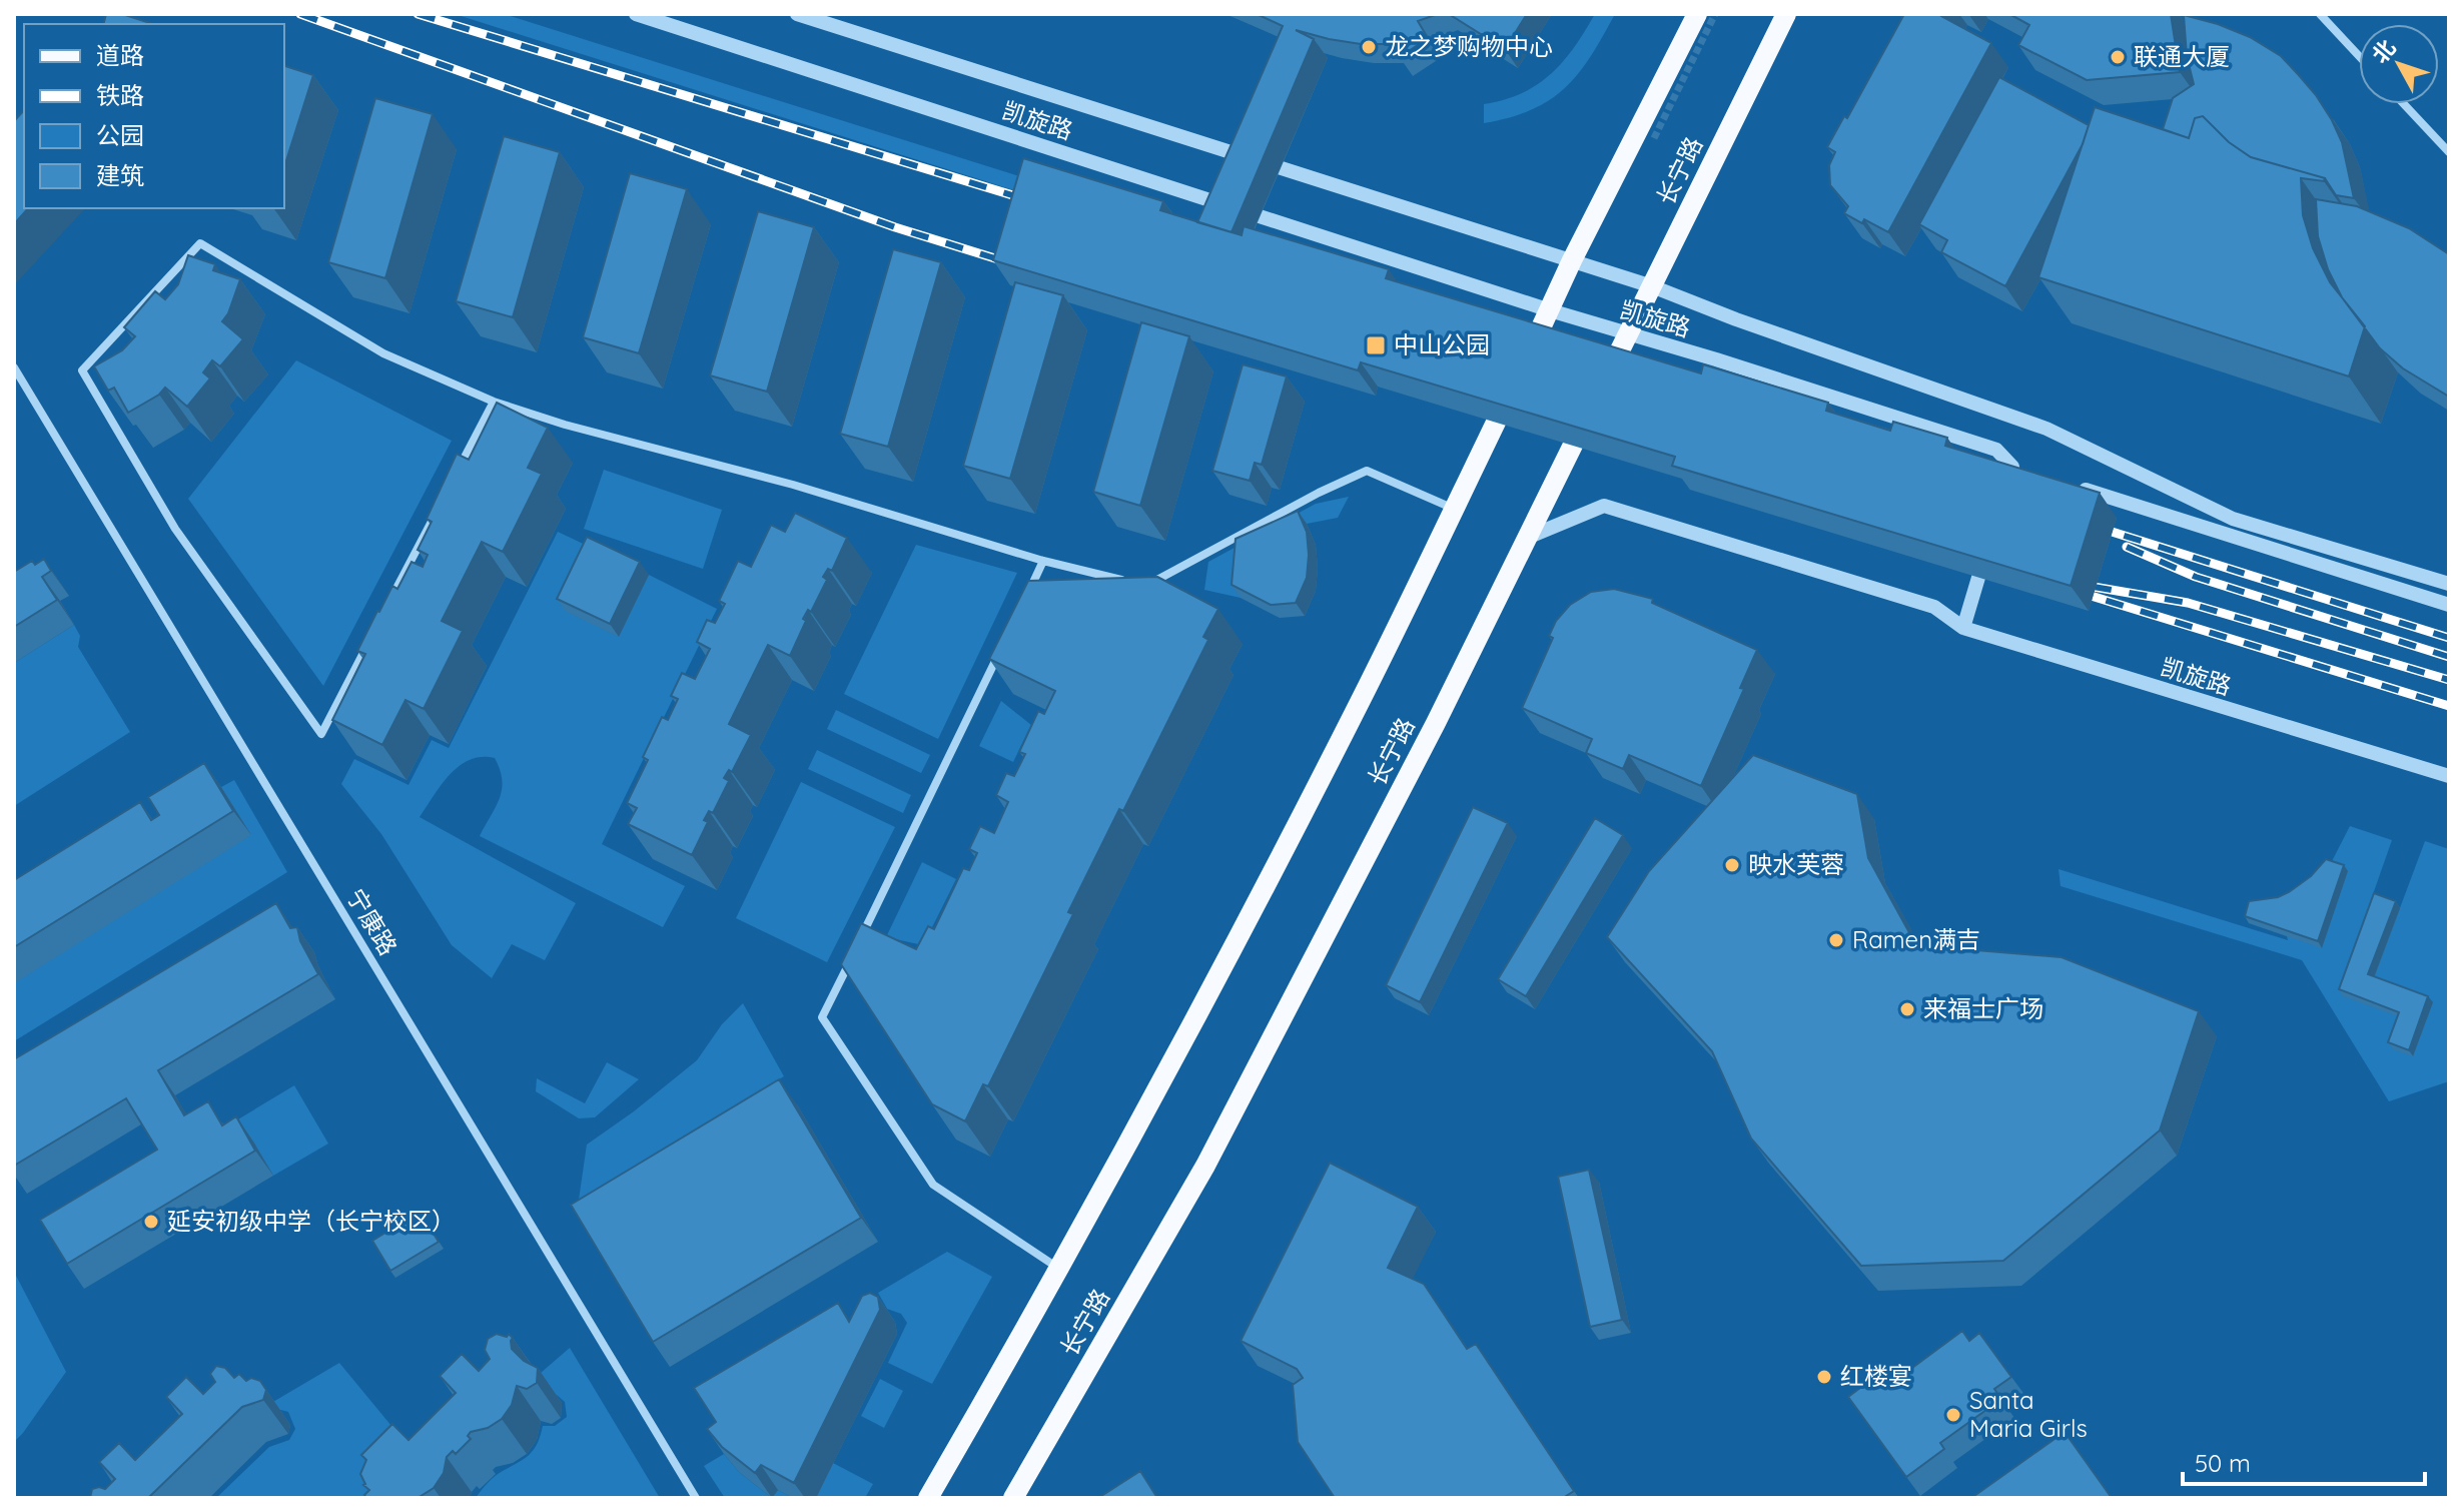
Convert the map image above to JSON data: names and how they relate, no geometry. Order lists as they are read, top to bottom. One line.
{"streets":{"main road":["长宁路"],"street":["凯旋路","宁康路"]},"crossings":[["凯旋路","长宁路"]],"places":{"other":["龙之梦购物中心","联通大厦","映水芙蓉","Ramen满吉","来福士广场","延安初级中学（长宁校区）","红楼宴","Santa Maria Girls"],"transit":["中山公园"]},"legend":["道路","铁路","公园","建筑"],"scale_bar":"50 m","north":"top left"}
